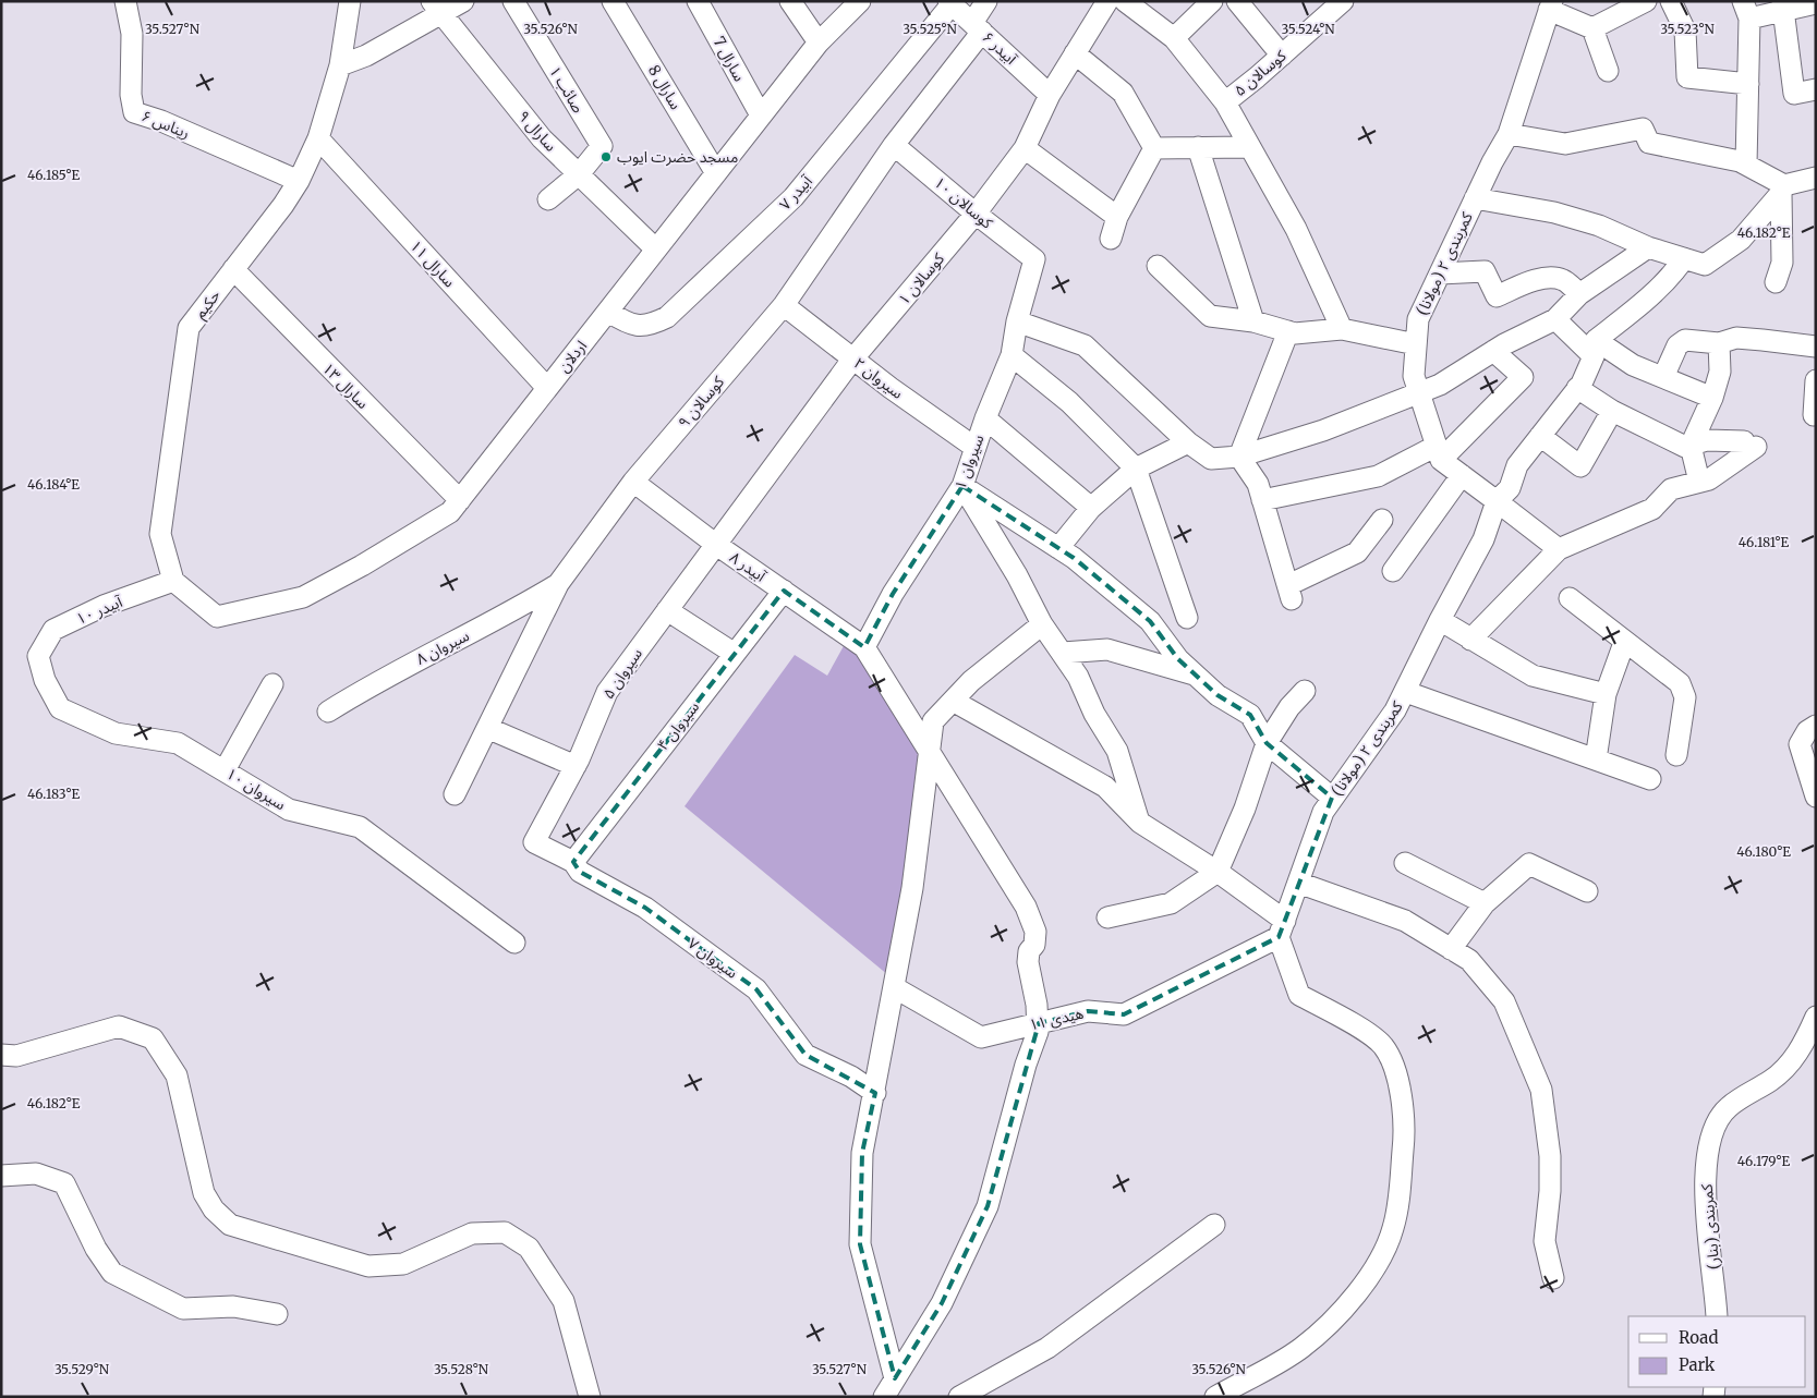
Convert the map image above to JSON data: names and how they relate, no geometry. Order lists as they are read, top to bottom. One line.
{"streets":{"street":["آبیدر ۶","سارال 7","کوسالان ۵","سارال 8","صائب ۱","ریناس ۶","سارال ۹","آبیدر ۷","کوسالان ۱۰","سارال ۱۱","کمربندی ۲ (مولانا)","کوسالان ۱","حکیم","اردلان","سیروان ۲","سارال ۱۳","کوسالان ۹","سیروان ۱","آبیدر ۸","آبیدر ۱۰","سیروان ۸","سیروان ۵","سیروان ۴","سیروان ۱۰","سیروان ۷","هیدی ۱۱","کمربندی (بنار)"]},"crossings":[["آبیدر ۶","آبیدر ۷"],["آبیدر ۶","کوسالان ۱"],["آبیدر ۶","کوسالان ۹"],["سارال 7","اردلان"],["سارال 8","اردلان"],["صائب ۱","سارال ۹"],["ریناس ۶","حکیم"],["سارال ۹","اردلان"],["آبیدر ۷","اردلان"],["کوسالان ۱۰","کوسالان ۱"],["کوسالان ۱۰","کوسالان ۹"],["کوسالان ۱۰","سیروان ۱"],["سارال ۱۱","حکیم"],["سارال ۱۱","اردلان"],["کمربندی ۲ (مولانا)","هیدی ۱۱"],["کوسالان ۱","سیروان ۲"],["کوسالان ۱","آبیدر ۸"],["کوسالان ۱","سیروان ۵"],["حکیم","اردلان"],["حکیم","سارال ۱۳"],["حکیم","آبیدر ۱۰"],["اردلان","سارال ۱۳"],["اردلان","آبیدر ۱۰"],["سیروان ۲","کوسالان ۹"],["سیروان ۲","سیروان ۱"],["کوسالان ۹","آبیدر ۸"],["کوسالان ۹","سیروان ۸"],["سیروان ۱","آبیدر ۸"],["آبیدر ۸","سیروان ۵"],["آبیدر ۸","سیروان ۴"],["آبیدر ۱۰","سیروان ۱۰"],["سیروان ۵","سیروان ۷"],["سیروان ۴","سیروان ۷"]],"places":["مسجد حضرت ایوب"],"legend":["Road","Park"],"coordinates":["35.527°N","35.526°N","35.525°N","35.524°N","35.523°N","46.185°E","46.182°E","46.184°E","46.181°E","46.183°E","46.180°E","46.179°E","35.529°N","35.528°N"]}
